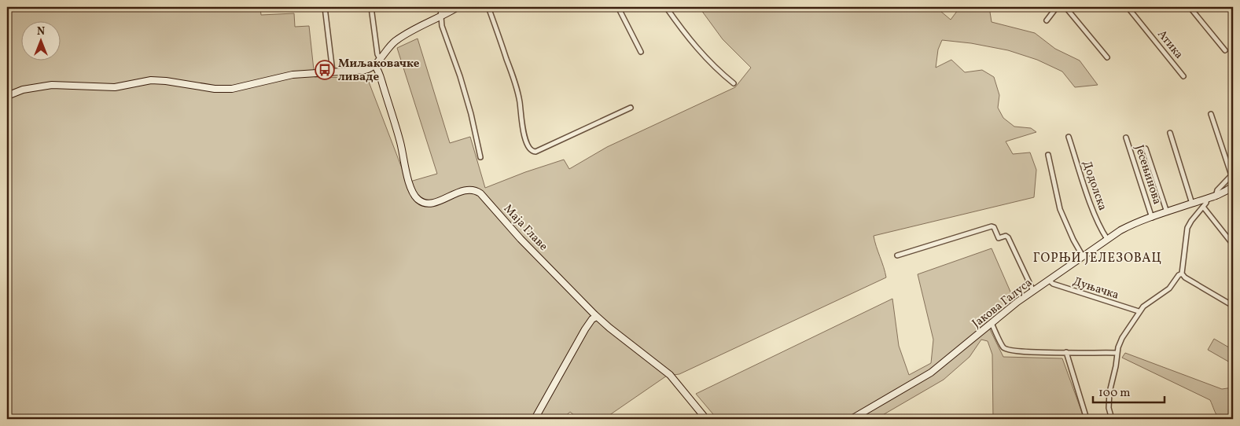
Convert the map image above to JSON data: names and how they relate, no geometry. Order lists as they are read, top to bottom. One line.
{"streets":{"street":["Атика","Јесењинова","Додолска","Маја Главе","Дуњачка","Јакова Галуса"]},"crossings":[["Јесењинова","Јакова Галуса"],["Додолска","Јакова Галуса"],["Дуњачка","Јакова Галуса"]],"districts":["ГОРЊИ ЈЕЛЕЗОВАЦ"],"places":{"bus stop":["Миљаковачке ливаде"]},"scale_bar":"100 m","north":"top"}
